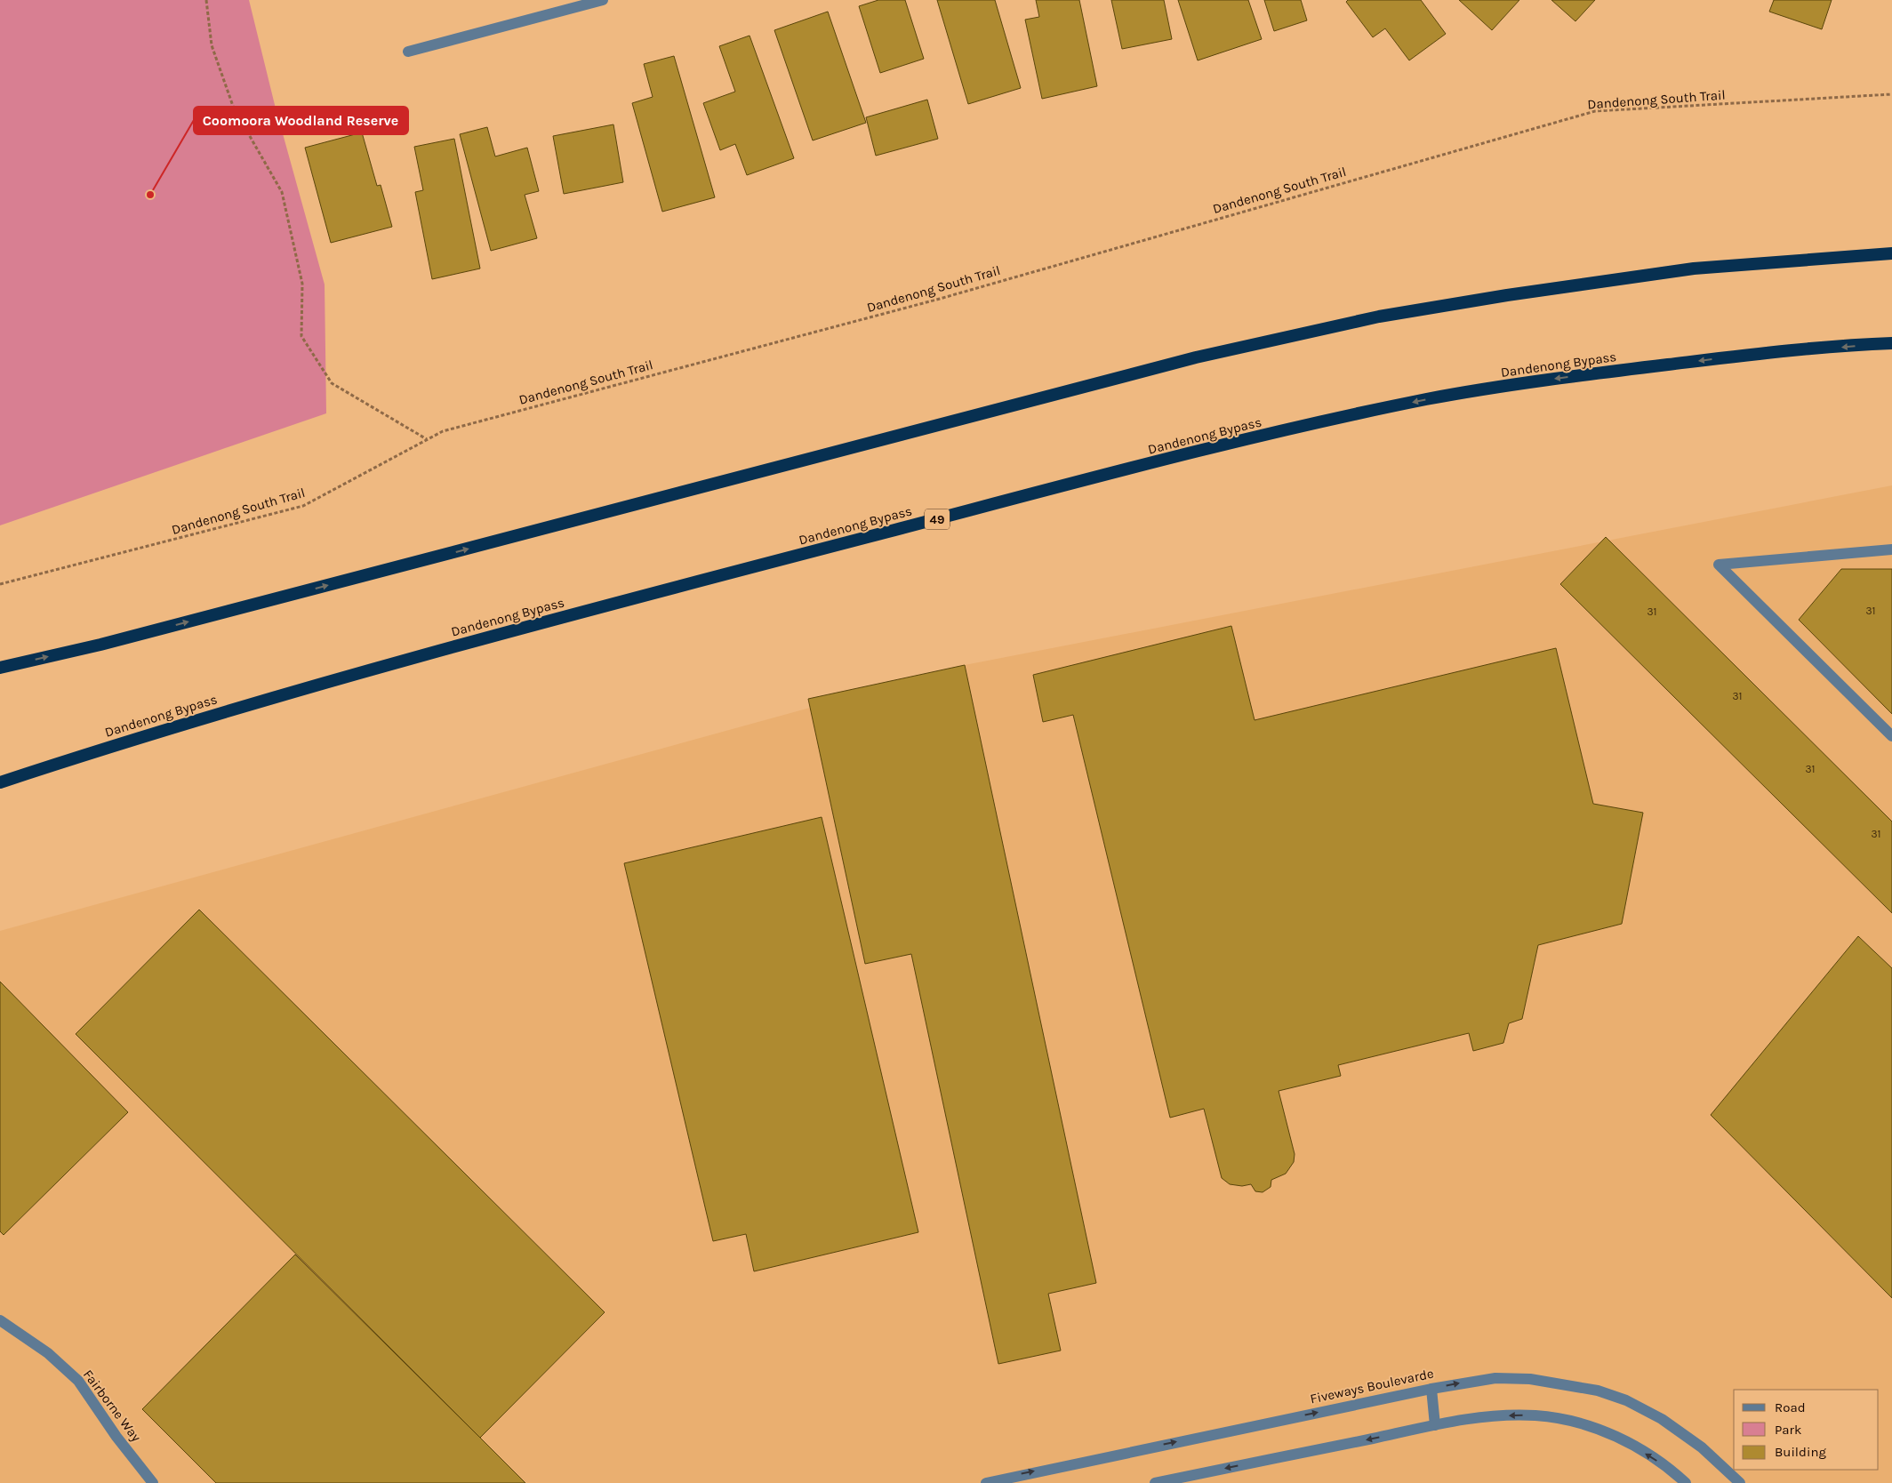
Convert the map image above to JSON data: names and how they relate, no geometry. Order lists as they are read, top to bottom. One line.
{"streets":{"highway":["Dandenong Bypass","49"],"street":["Fiveways Boulevarde","Fairborne Way"],"path":["Dandenong South Trail"]},"places":["Coomoora Woodland Reserve"],"house_numbers":["31","31","31","31","31"],"legend":["Road","Park","Building"]}
